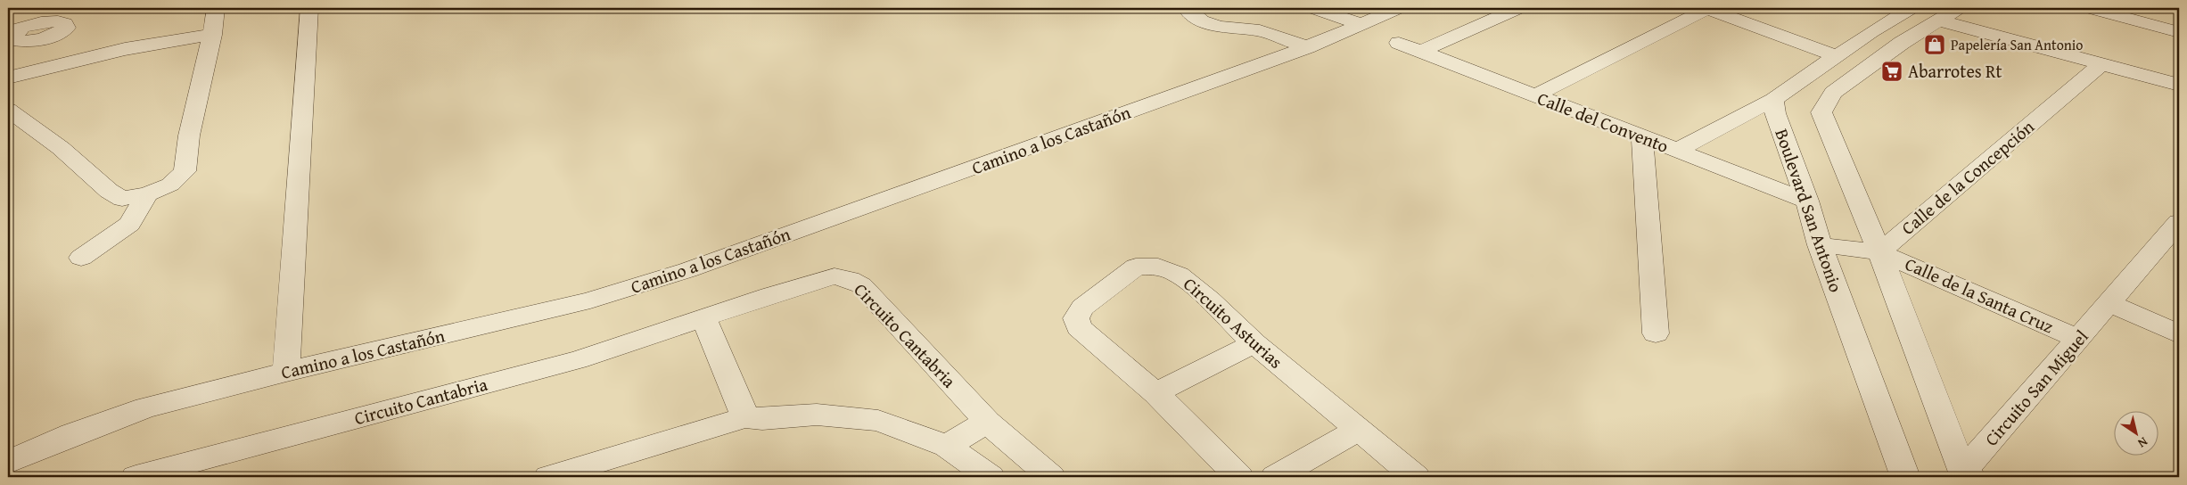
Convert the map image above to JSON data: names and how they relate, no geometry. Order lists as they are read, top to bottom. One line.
{"streets":{"street":["Calle del Convento","Camino a los Castañón","Calle de la Concepción","Boulevard San Antonio","Calle de la Santa Cruz","Circuito Asturias","Circuito Cantabria","Circuito San Miguel"]},"crossings":[["Calle del Convento","Boulevard San Antonio"],["Calle de la Concepción","Calle de la Santa Cruz"],["Calle de la Santa Cruz","Circuito San Miguel"]],"places":{"shop":["Papelería San Antonio"],"supermarket":["Abarrotes Rt"]},"north":"bottom right"}
